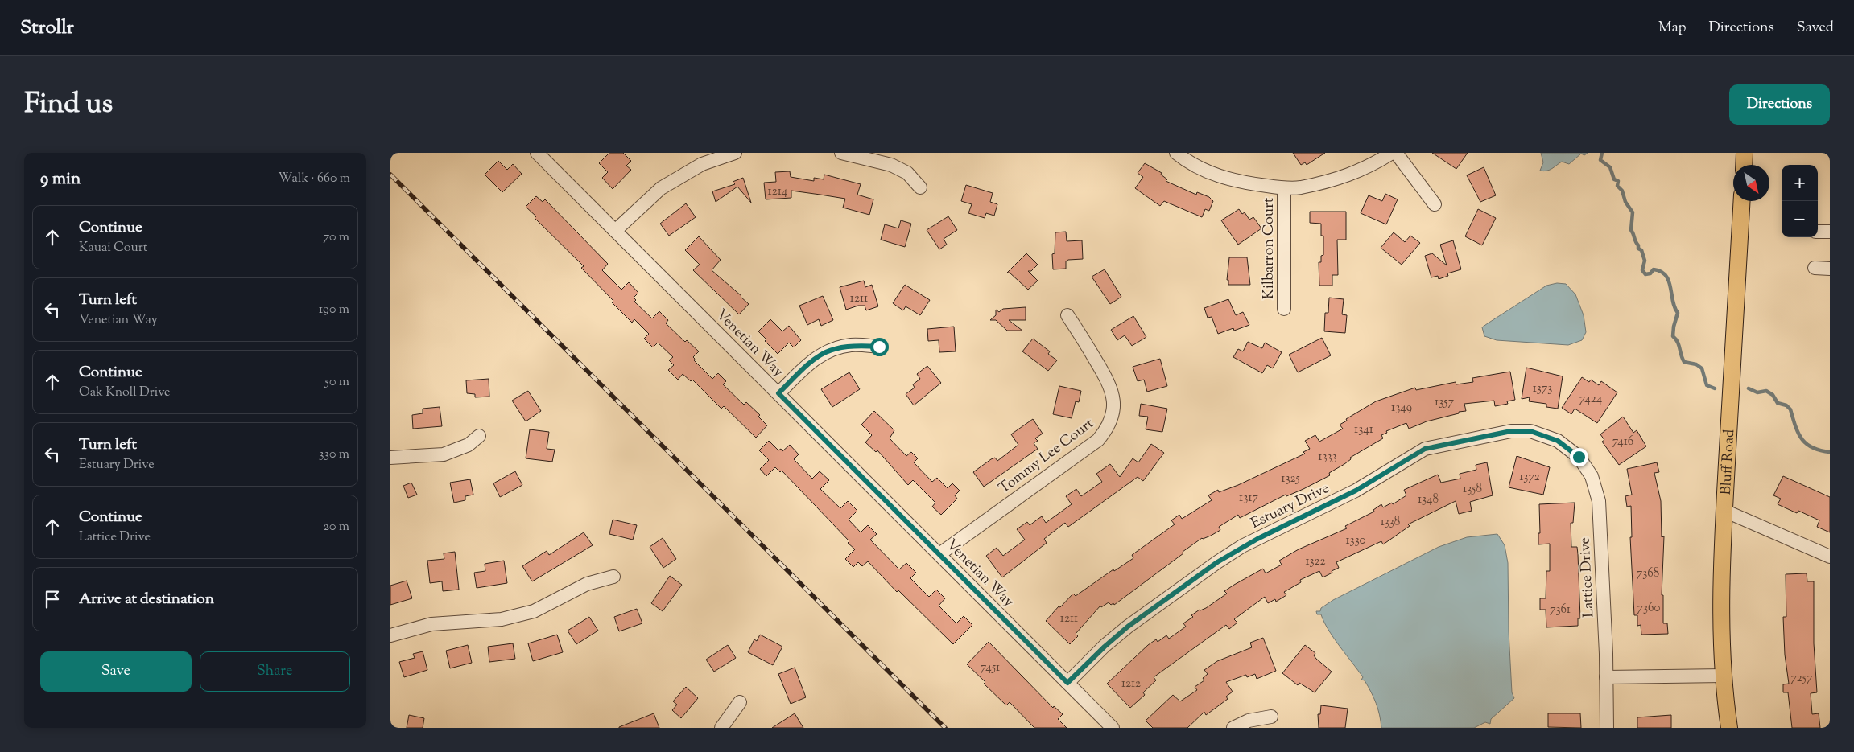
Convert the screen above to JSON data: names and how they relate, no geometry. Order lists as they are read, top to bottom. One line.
{"streets":{"main road":["Bluff Road"],"street":["Kilbarron Court","Venetian Way","Tommy Lee Court","Estuary Drive","Lattice Drive"]},"crossings":[["Venetian Way","Tommy Lee Court"],["Venetian Way","Estuary Drive"],["Estuary Drive","Lattice Drive"]],"house_numbers":["1214","1211","1373","7424","1357","1349","1341","7416","1333","1372","1325","1358","1317","1348","1338","1330","1322","7368","7360","7361","1211","7451","7257","1212"],"north":"bottom right","page":{"header":"Strollr","nav":["Map","Directions","Saved"],"title":"Find us","buttons":["Directions",["Save","Share"]],"heading":["9 min","Walk · 660 m"],"map_buttons":["+","−"],"list":[["Continue","Kauai Court","70 m"],["Turn left","Venetian Way","190 m"],["Continue","Oak Knoll Drive","50 m"],["Turn left","Estuary Drive","330 m"],["Continue","Lattice Drive","20 m"],"Arrive at destination"]}}
